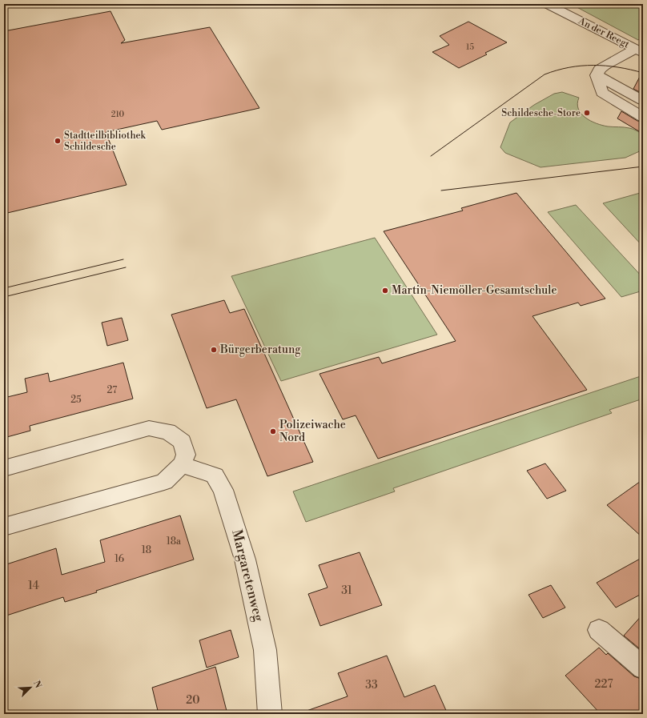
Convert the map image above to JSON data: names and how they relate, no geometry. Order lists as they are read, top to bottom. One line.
{"streets":{"street":["An der Reegt","Margaretenweg"]},"places":["Schildesche-Store","Stadtteilbibliothek Schildesche","Martin-Niemöller-Gesamtschule","Bürgerberatung","Polizeiwache Nord"],"house_numbers":["15","210","27","25","18a","18","16","14","31","227","33","20"],"north":"top right"}
